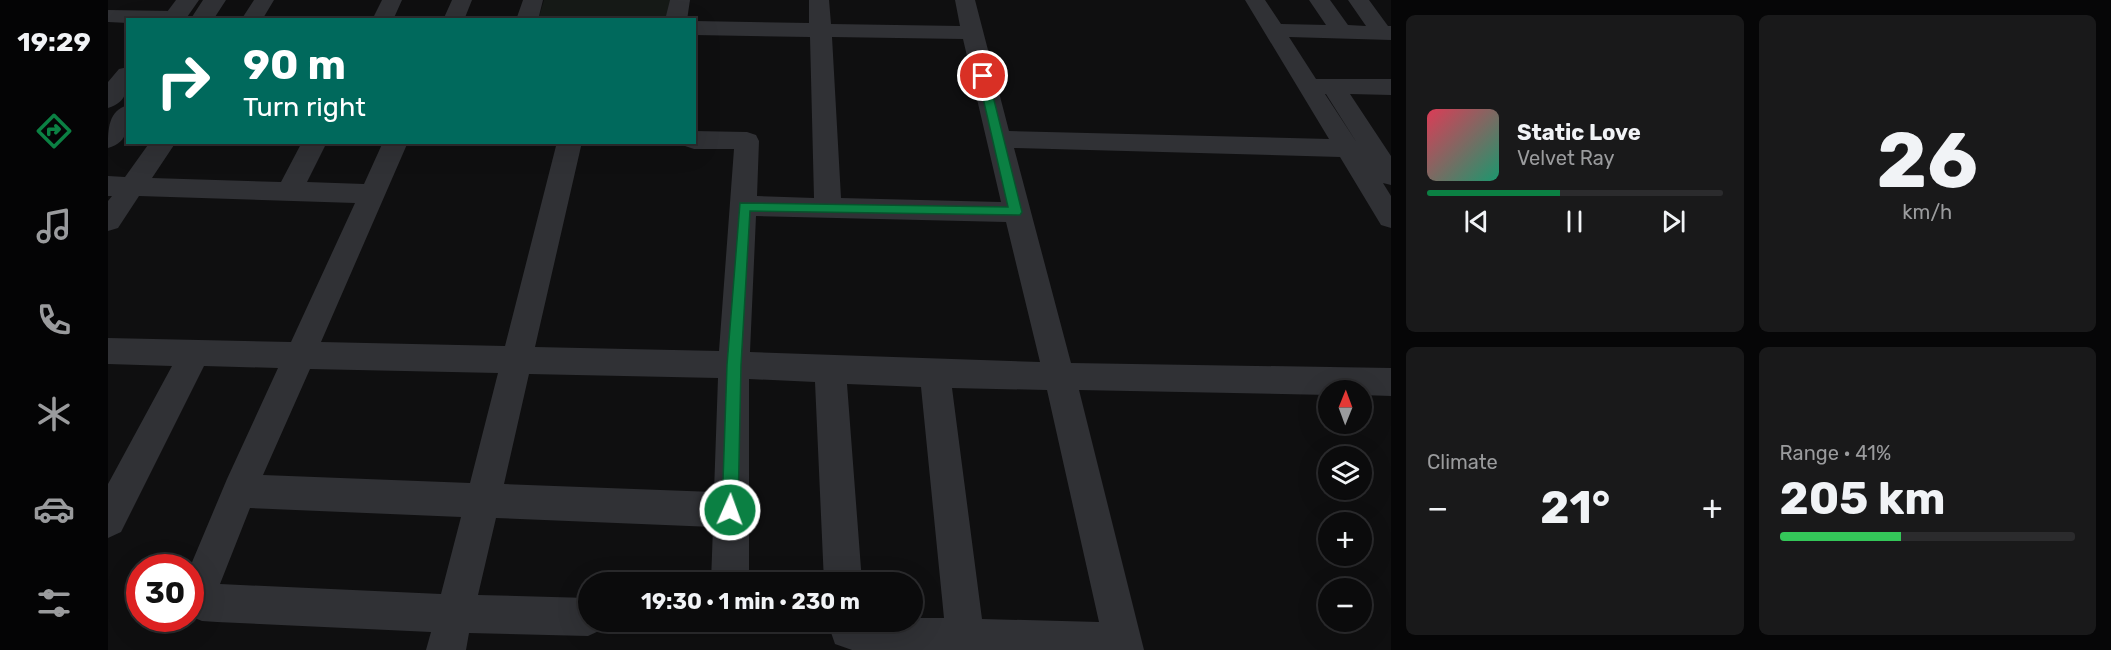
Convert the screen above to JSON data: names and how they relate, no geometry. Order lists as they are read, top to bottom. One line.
{"north":"top","page":{"tabs":"19:29","tile":[["26","km/h"],"Climate",["Range · 41%","205 km"]],"turn":["90 m","Turn right"],"song":["Static Love","Velvet Ray"],"map_buttons":["+","−"],"heat":["−","21°","+"],"limit":"30","trip":"19:30 · 1 min · 230 m"}}
